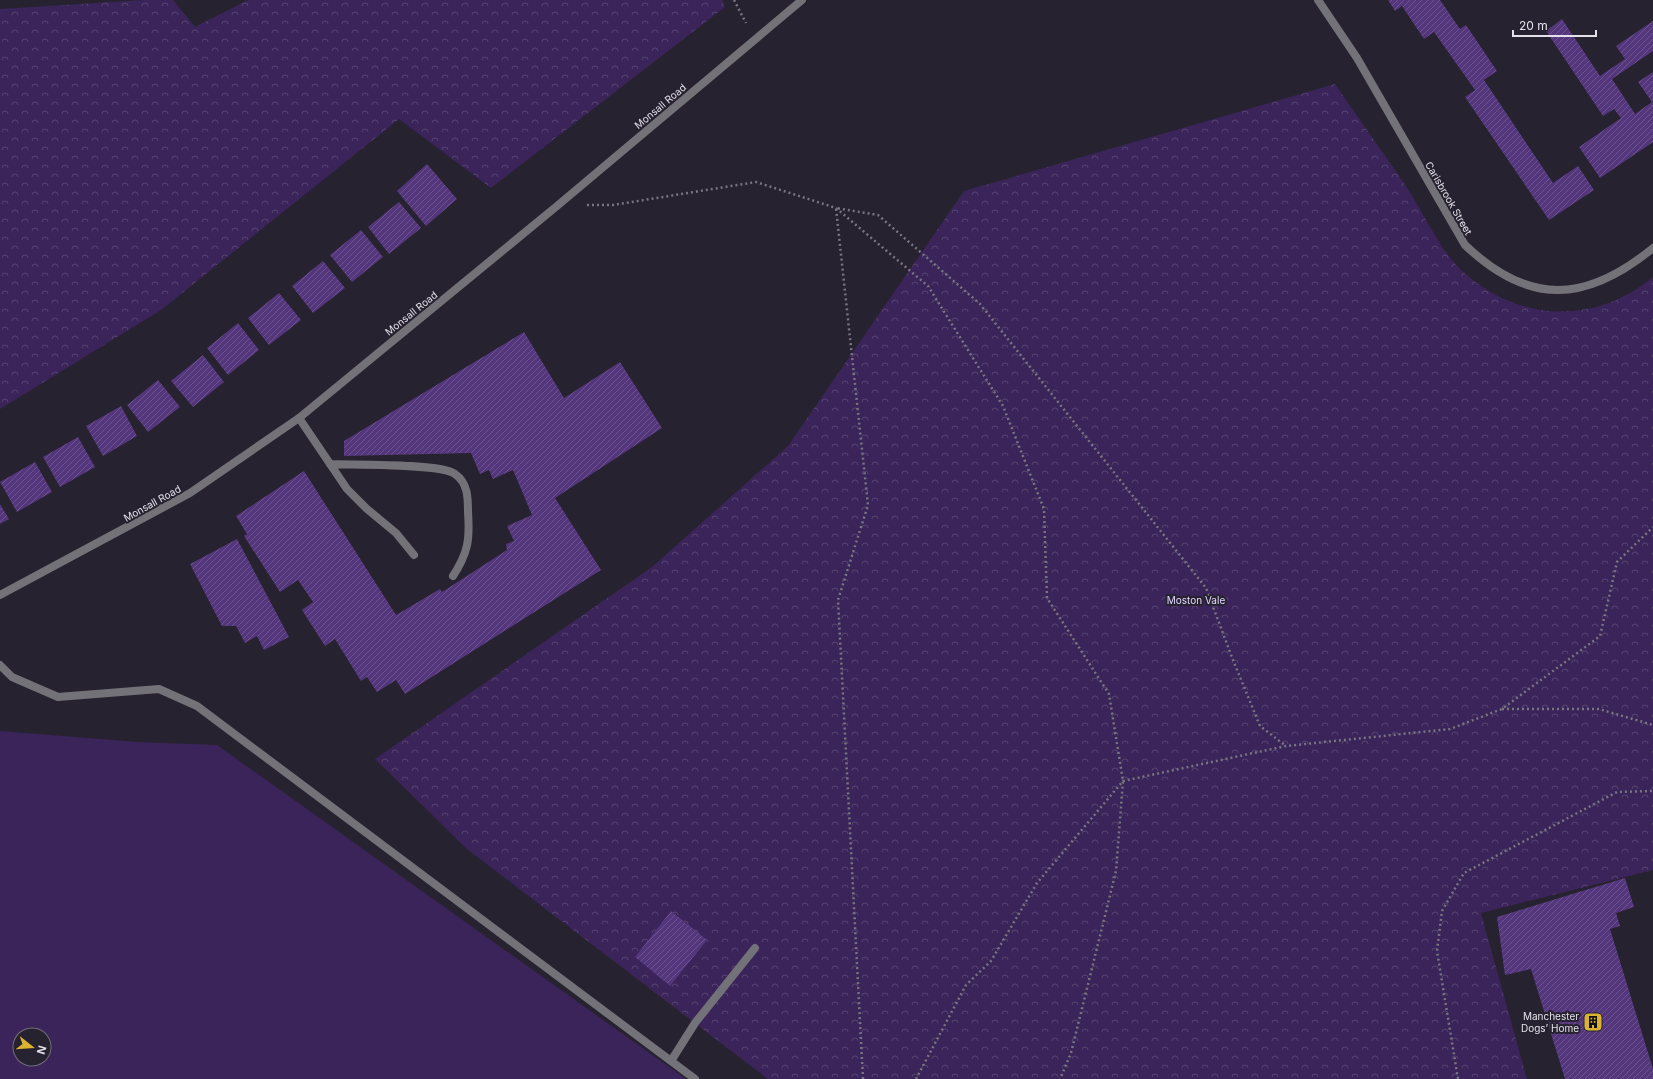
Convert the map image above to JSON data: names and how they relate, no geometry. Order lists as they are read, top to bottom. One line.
{"streets":{"street":["Monsall Road","Carisbrook Street"]},"parks":["Moston Vale"],"places":{"building":["Manchester Dogs’ Home"]},"scale_bar":"20 m","north":"right"}
